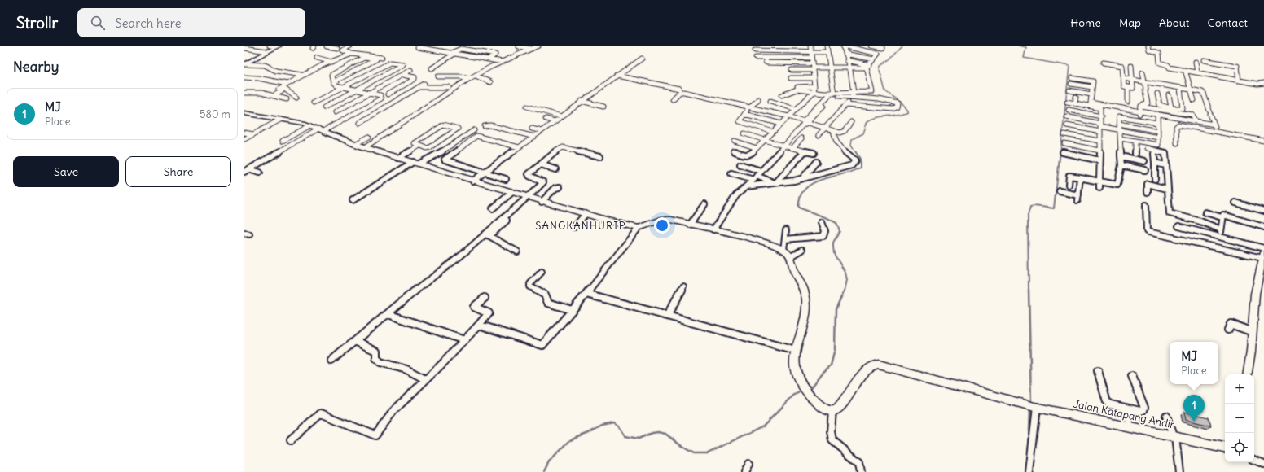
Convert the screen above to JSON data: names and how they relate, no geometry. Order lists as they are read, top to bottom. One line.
{"streets":{"street":["Jalan Katapang Andir"]},"districts":["SANGKANHURIP"],"page":{"header":"Strollr","search":"Search here","nav":["Home","Map","About","Contact"],"heading":"Nearby","list":[{"mark":"1","name":"MJ","note":"Place","value":"580 m"}],"buttons":["Save","Share"],"popup":["MJ","Place"],"map_buttons":["+","−"],"pins":"1"}}
